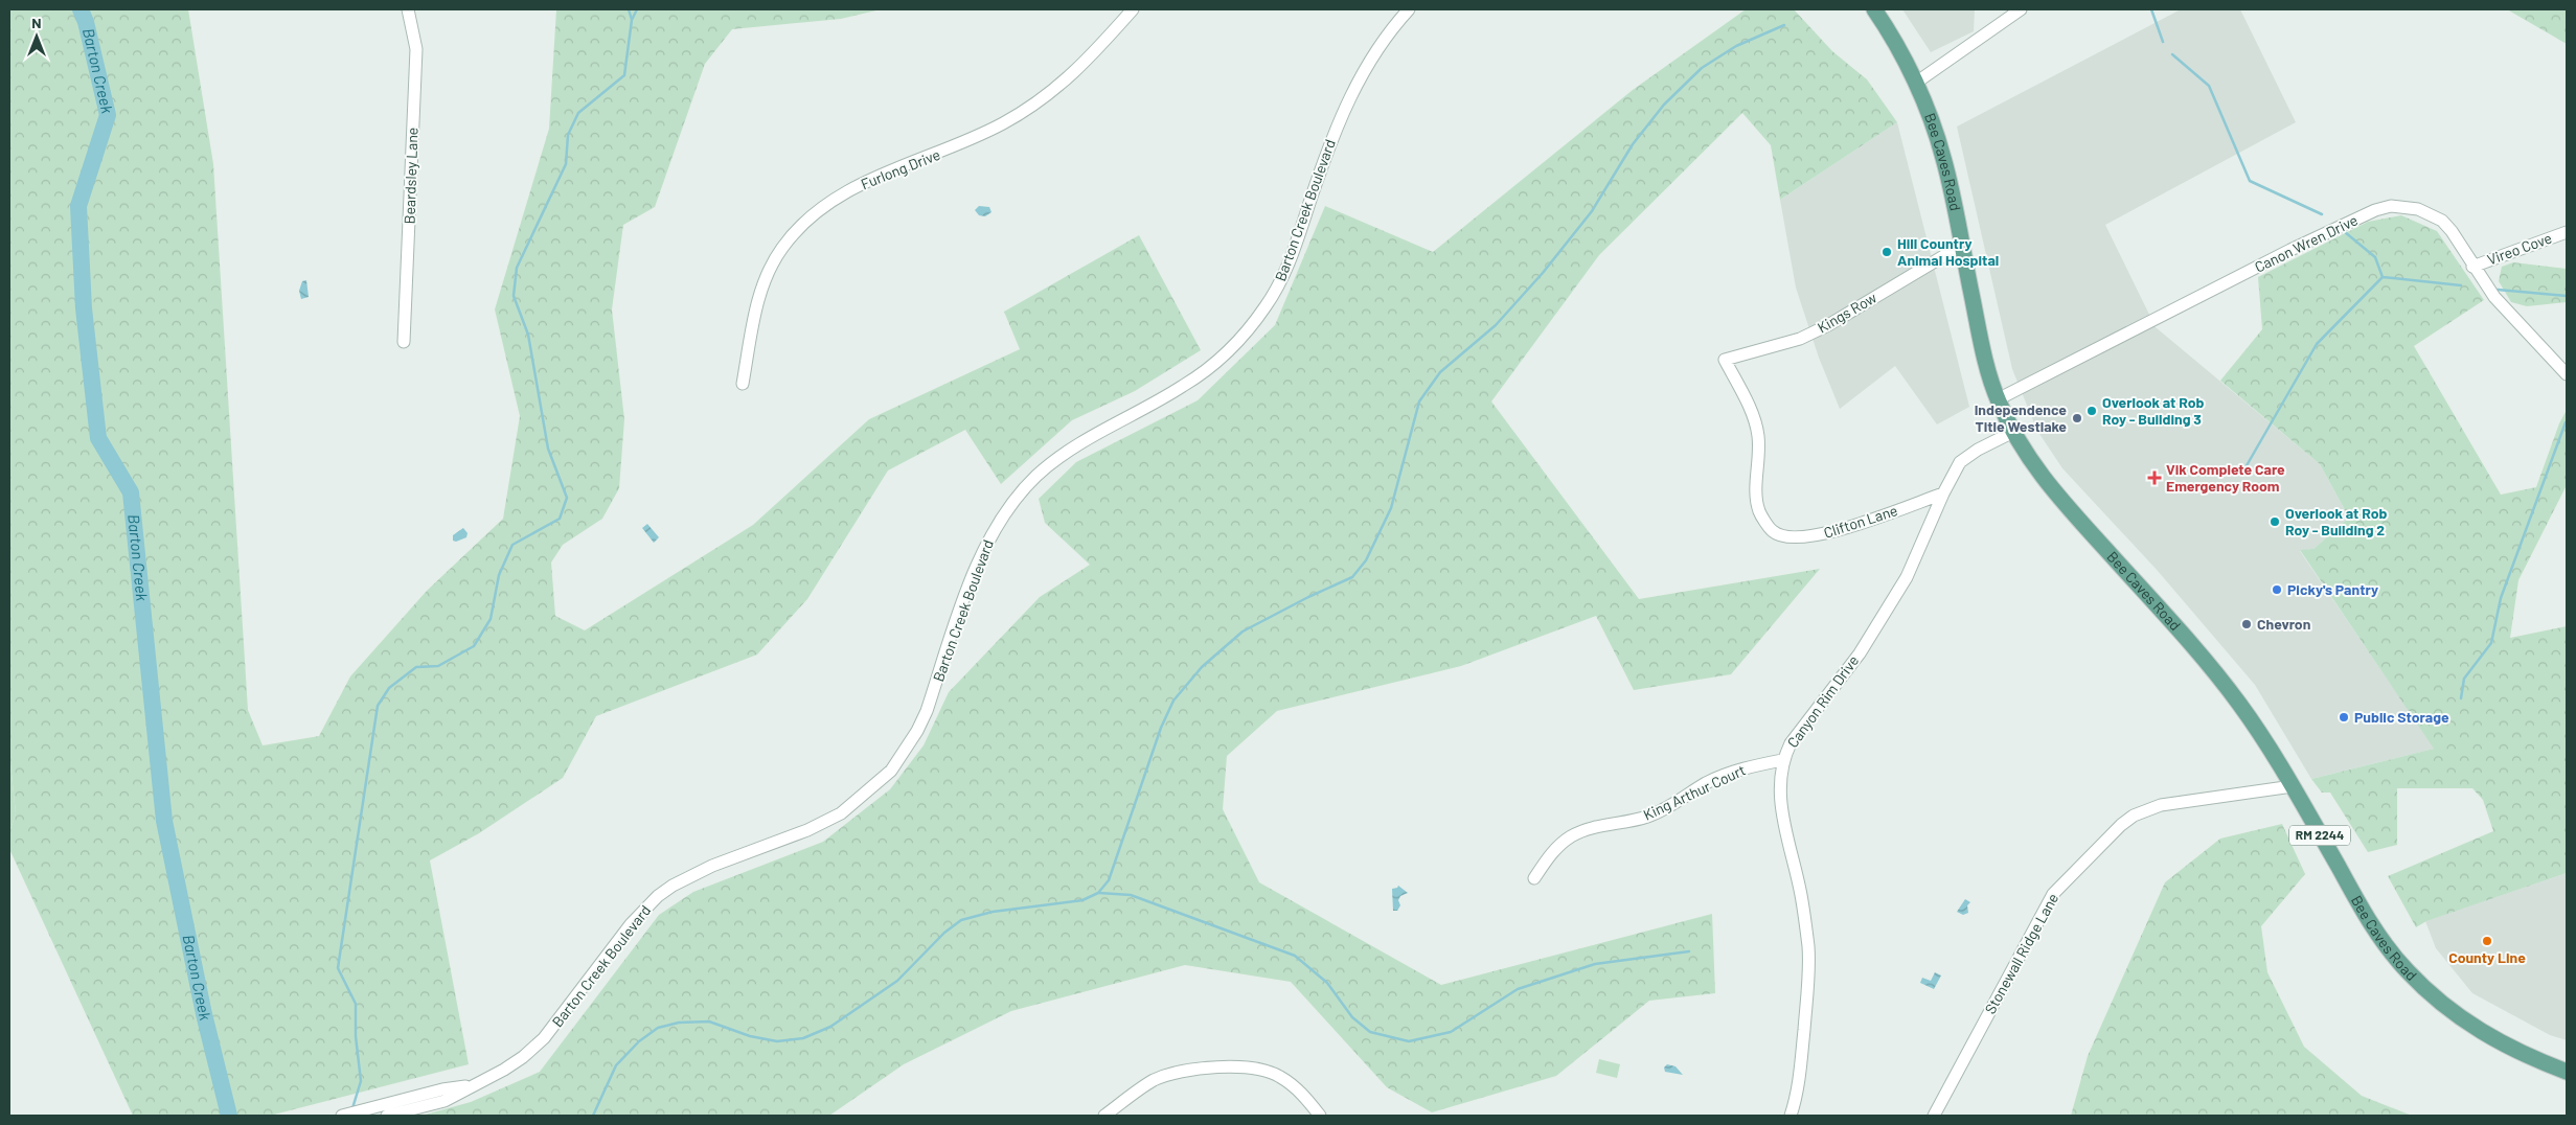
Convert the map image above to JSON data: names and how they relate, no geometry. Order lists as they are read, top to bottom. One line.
{"streets":{"main road":["Bee Caves Road","RM 2244"],"street":["Furlong Drive","Beardsley Lane","Barton Creek Boulevard","Canon Wren Drive","Vireo Cove","Kings Row","Clifton Lane","Canyon Rim Drive","King Arthur Court","Stonewall Ridge Lane"]},"crossings":[["Bee Caves Road","Canon Wren Drive"],["Bee Caves Road","Kings Row"],["Bee Caves Road","Canyon Rim Drive"],["Bee Caves Road","Stonewall Ridge Lane"],["Canon Wren Drive","Vireo Cove"],["Kings Row","Clifton Lane"],["Clifton Lane","Canyon Rim Drive"],["Canyon Rim Drive","King Arthur Court"]],"water":["Barton Creek"],"places":{"other":["Hill Country Animal Hospital","Overlook at Rob Roy - Building 3","Independence Title Westlake","Overlook at Rob Roy - Building 2","Picky's Pantry","Chevron","Public Storage","County Line"],"health":["Vik Complete Care Emergency Room"]},"north":"top"}
